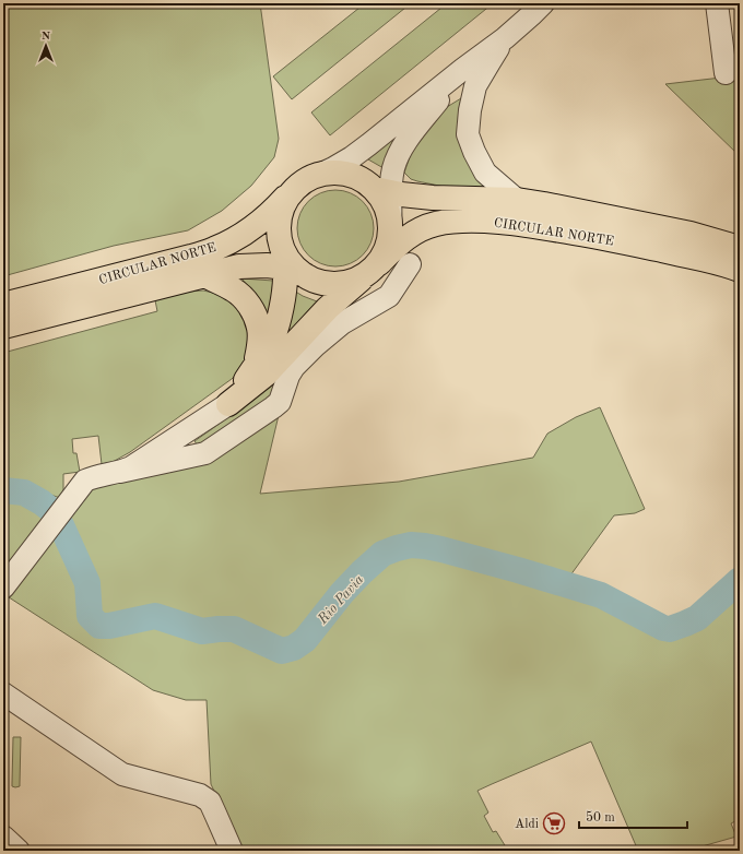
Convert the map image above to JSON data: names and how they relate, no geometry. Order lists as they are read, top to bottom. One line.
{"streets":{"main road":["CIRCULAR NORTE"]},"water":["Rio Pavia"],"places":{"supermarket":["Aldi"]},"scale_bar":"50 m","north":"top"}
